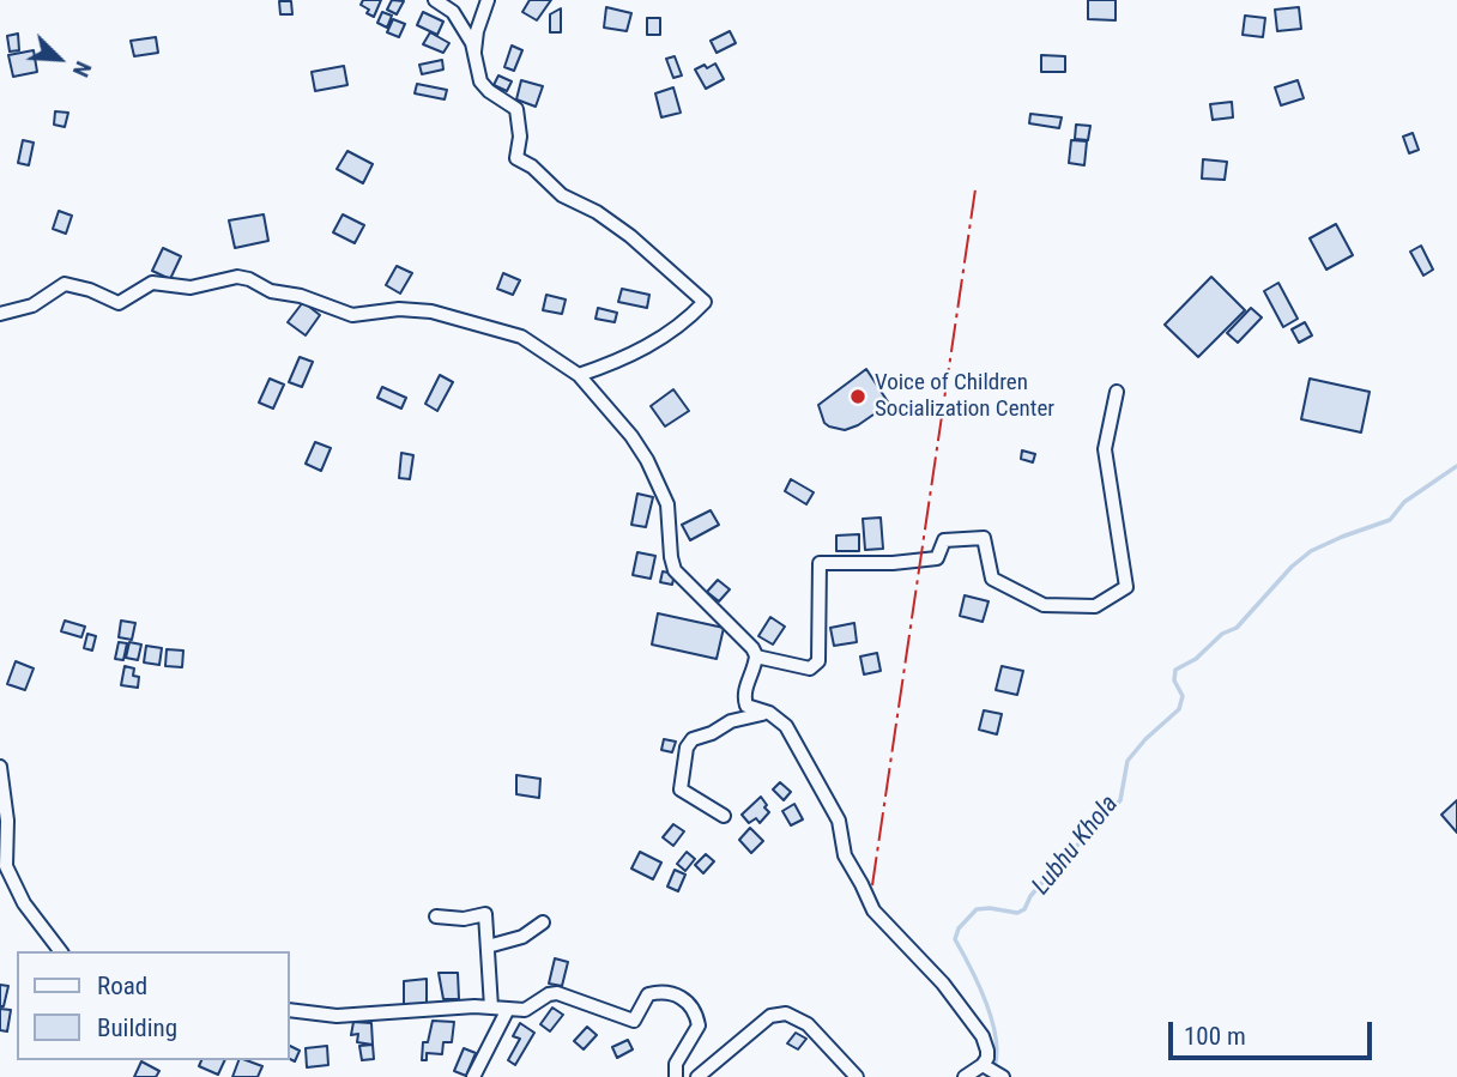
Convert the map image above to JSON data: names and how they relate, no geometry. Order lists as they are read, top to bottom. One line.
{"water":["Lubhu Khola"],"places":["Voice of Children Socialization Center"],"legend":["Road","Building"],"scale_bar":"100 m","north":"bottom right"}
